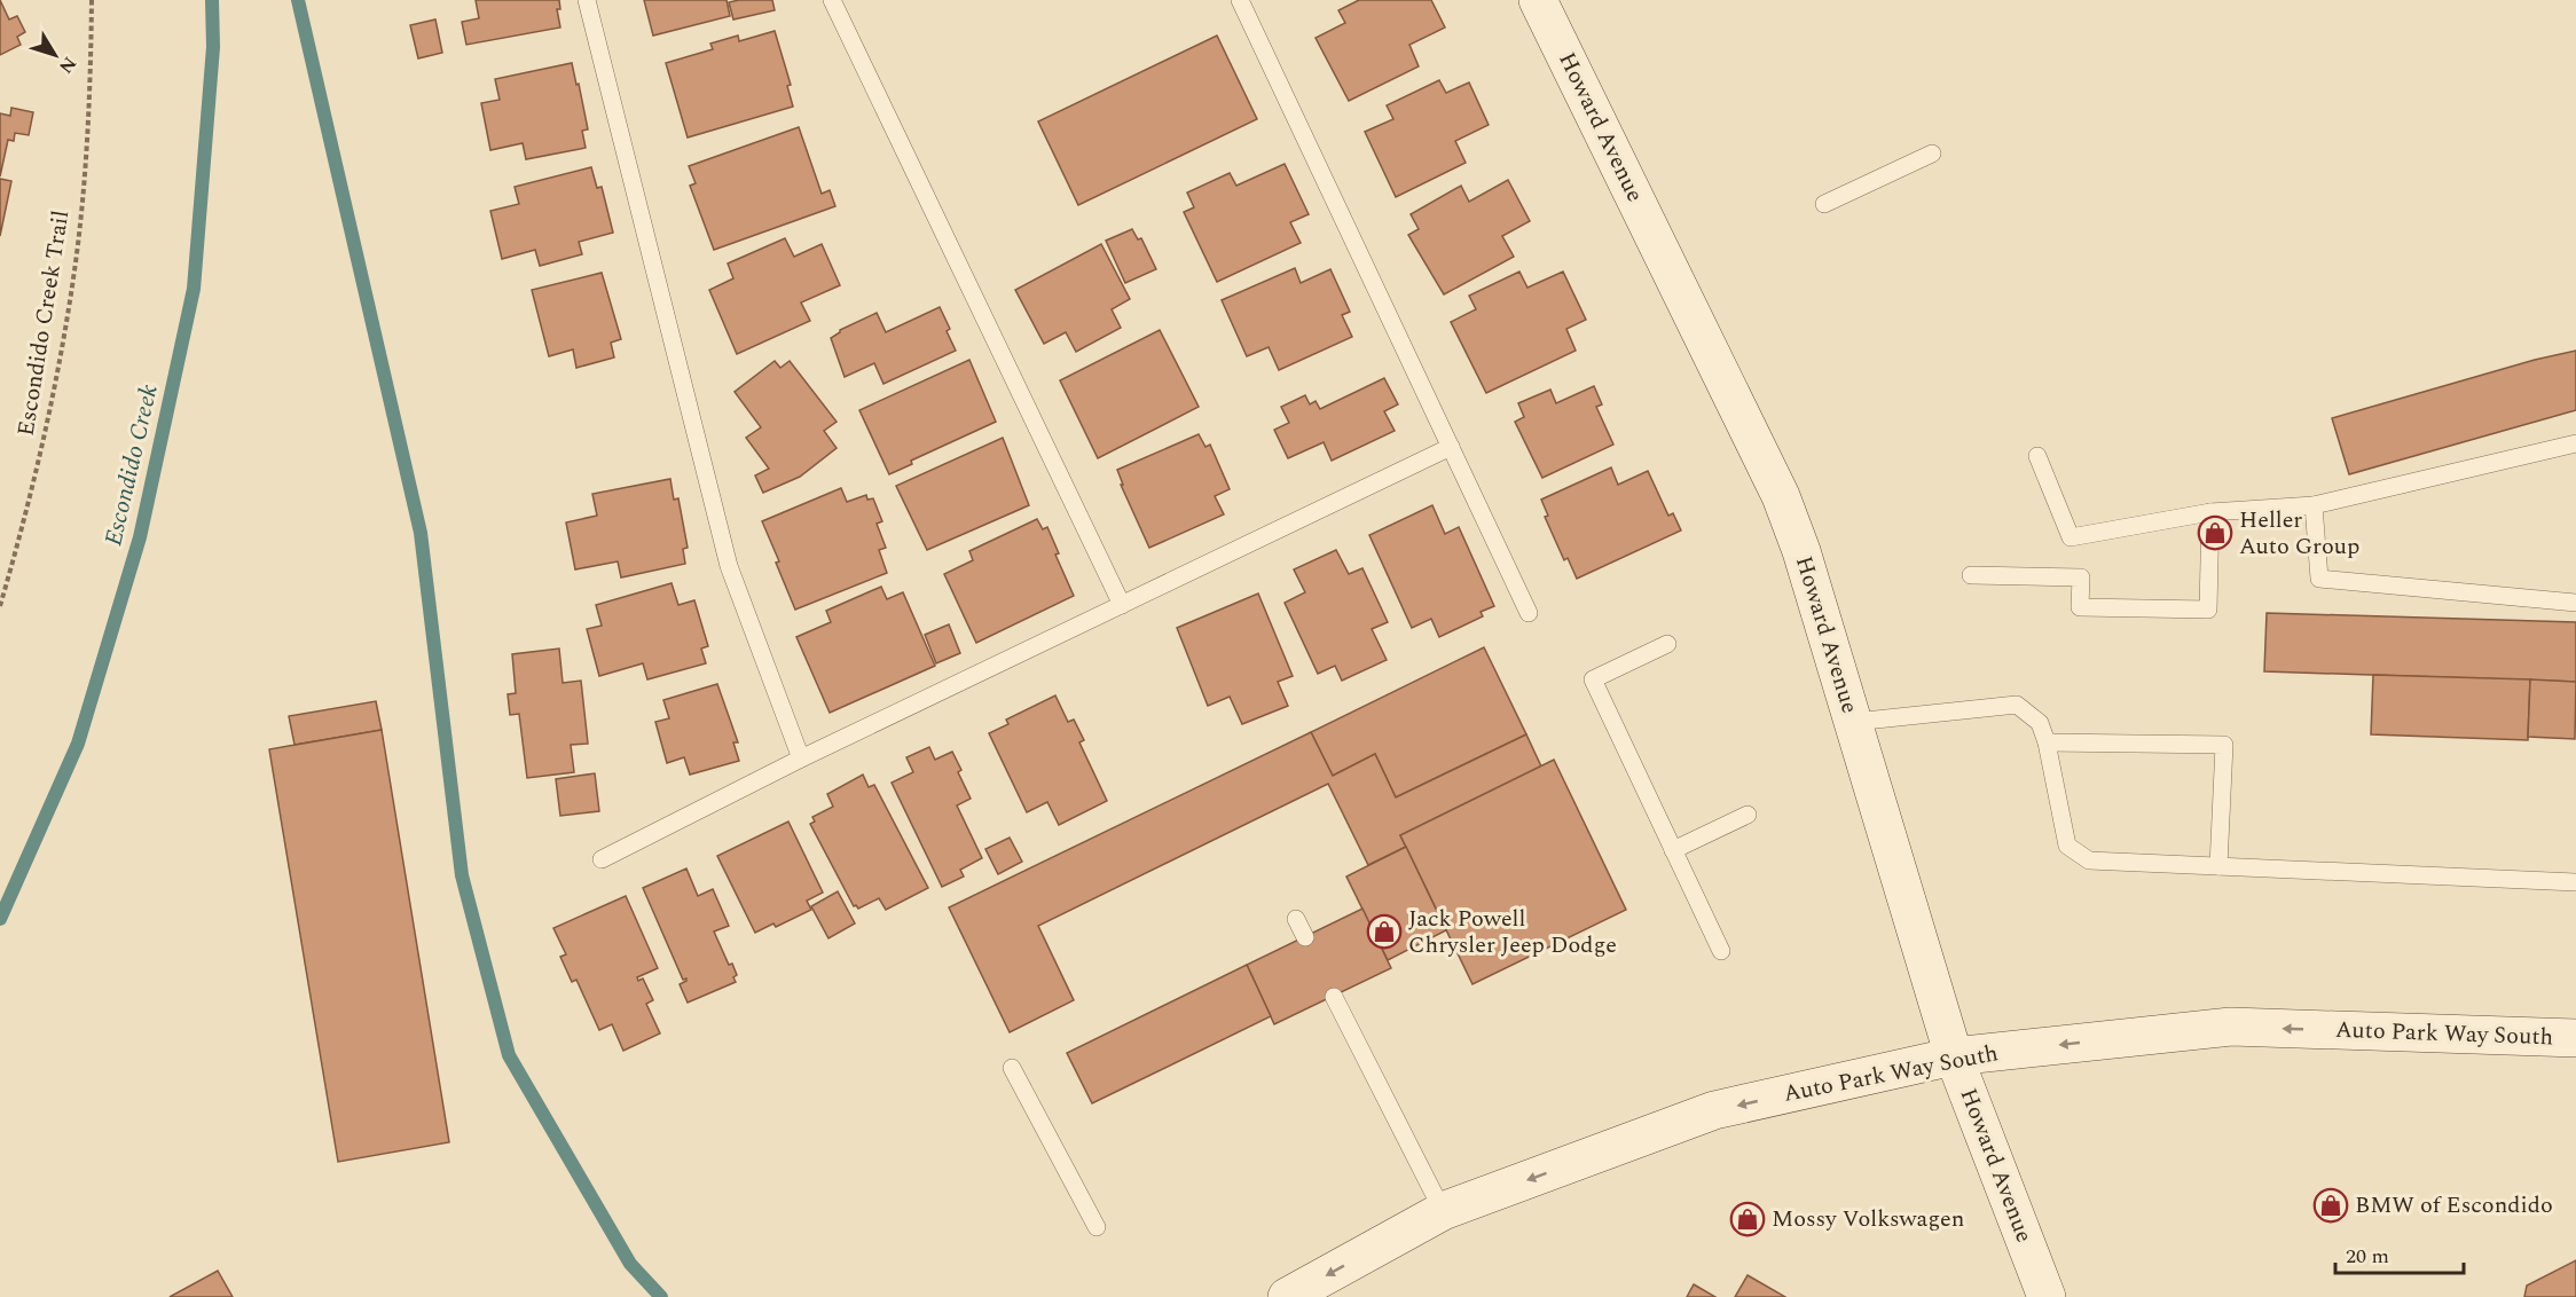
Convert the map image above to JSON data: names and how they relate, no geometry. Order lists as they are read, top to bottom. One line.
{"streets":{"street":["Howard Avenue","Auto Park Way South"],"path":["Escondido Creek Trail"]},"crossings":[["Howard Avenue","Auto Park Way South"]],"one_way":["Auto Park Way South"],"water":["Escondido Creek"],"places":{"shop":["Heller Auto Group","Jack Powell Chrysler Jeep Dodge","BMW of Escondido","Mossy Volkswagen"]},"scale_bar":"20 m","north":"bottom right"}
